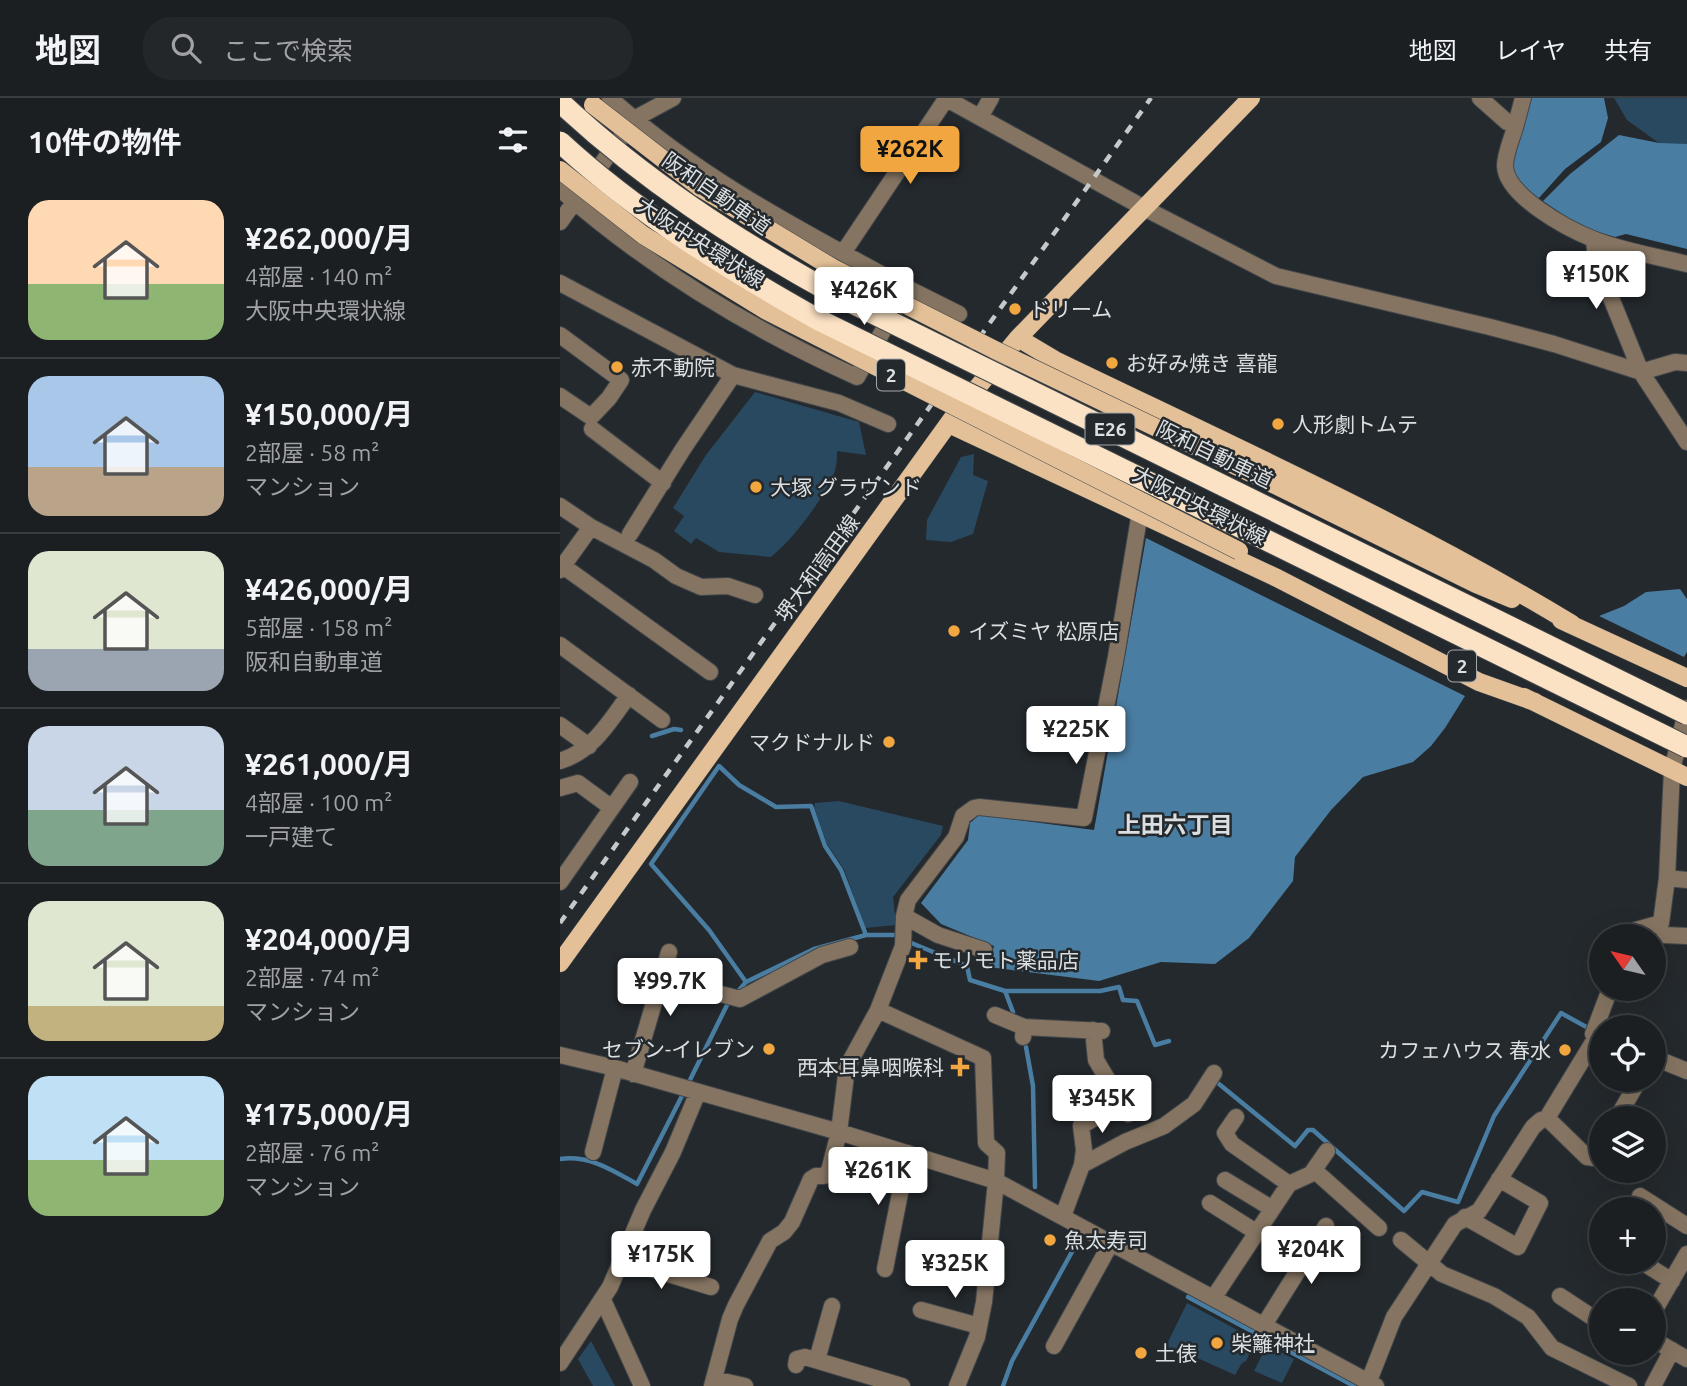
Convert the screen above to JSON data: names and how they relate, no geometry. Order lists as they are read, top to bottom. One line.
{"streets":{"highway":["阪和自動車道","E26"],"main road":["大阪中央環状線","2","堺大和高田線"]},"districts":["上田六丁目"],"places":{"other":["ドリーム","お好み焼き 喜龍","赤不動院","人形劇トムテ","大塚 グラウンド","イズミヤ 松原店","マクドナルド","セブン-イレブン","カフェハウス 春水","魚太寿司","柴籬神社","土俵"],"health":["モリモト薬品店","西本耳鼻咽喉科"]},"north":"top left","page":{"header":"地図","search":"ここで検索","nav":["地図","レイヤ","共有"],"heading":"10件の物件","price":["¥262K","¥150K","¥426K","¥225K","¥99.7K","¥345K","¥261K","¥204K","¥175K","¥325K"],"list":[{"name":"¥262,000/月","note":"4部屋 · 140 m² · 大阪中央環状線"},{"name":"¥150,000/月","note":"2部屋 · 58 m² · マンション"},{"name":"¥426,000/月","note":"5部屋 · 158 m² · 阪和自動車道"},{"name":"¥261,000/月","note":"4部屋 · 100 m² · 一戸建て"},{"name":"¥204,000/月","note":"2部屋 · 74 m² · マンション"},{"name":"¥175,000/月","note":"2部屋 · 76 m² · マンション"}],"map_buttons":["+","−"]}}
